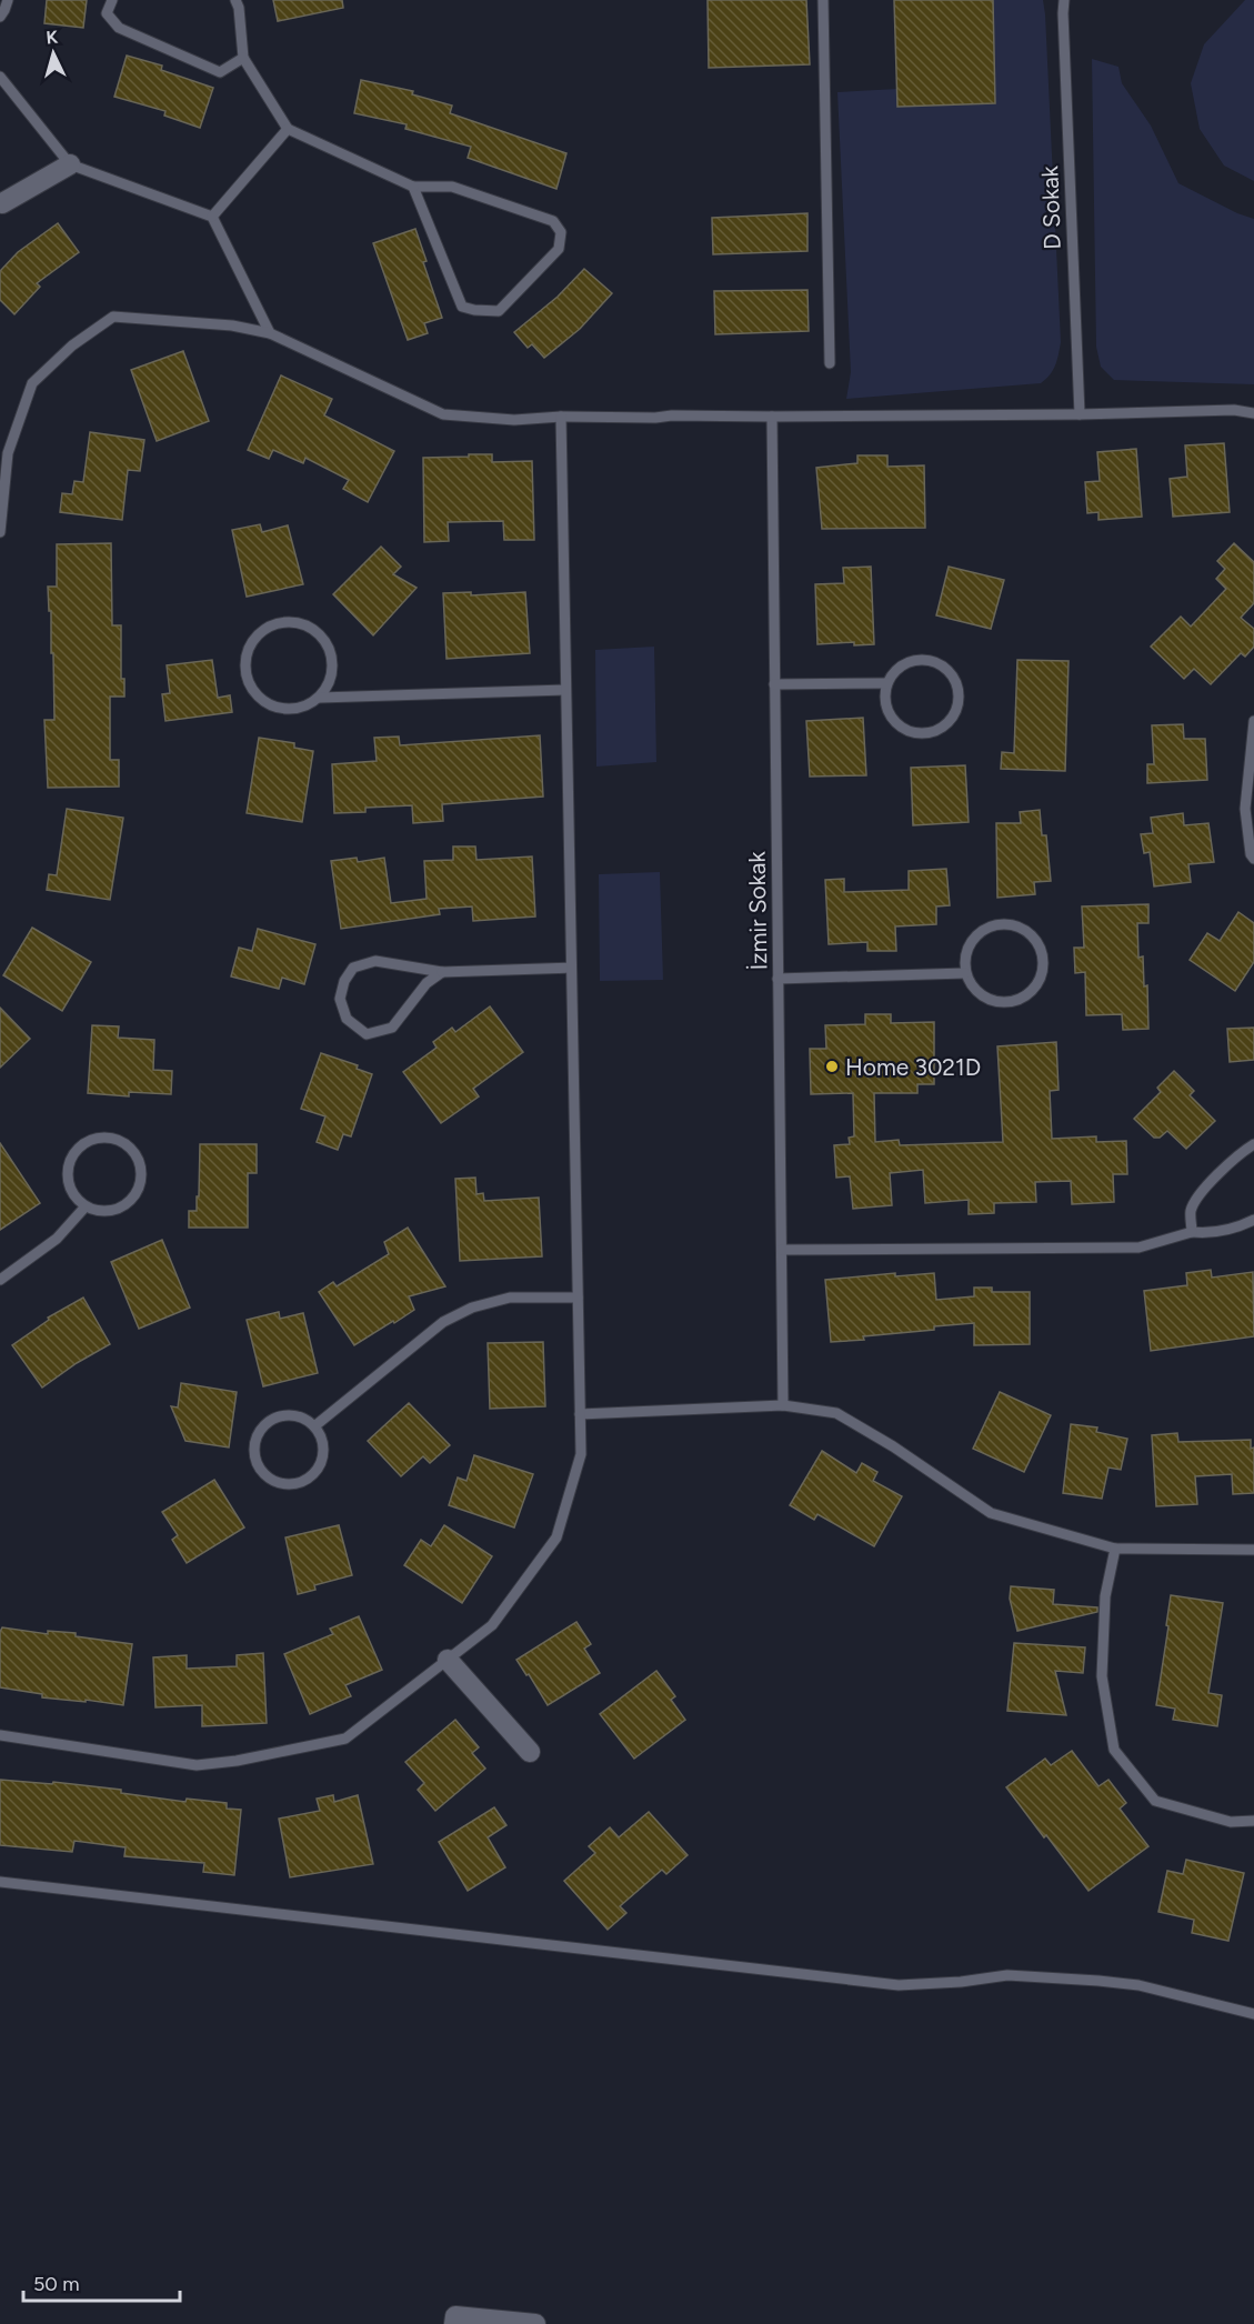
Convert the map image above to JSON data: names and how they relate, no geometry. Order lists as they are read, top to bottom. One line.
{"streets":{"lane":["D Sokak","İzmir Sokak"]},"places":["Home 3021D"],"scale_bar":"50 m","north":"top"}
